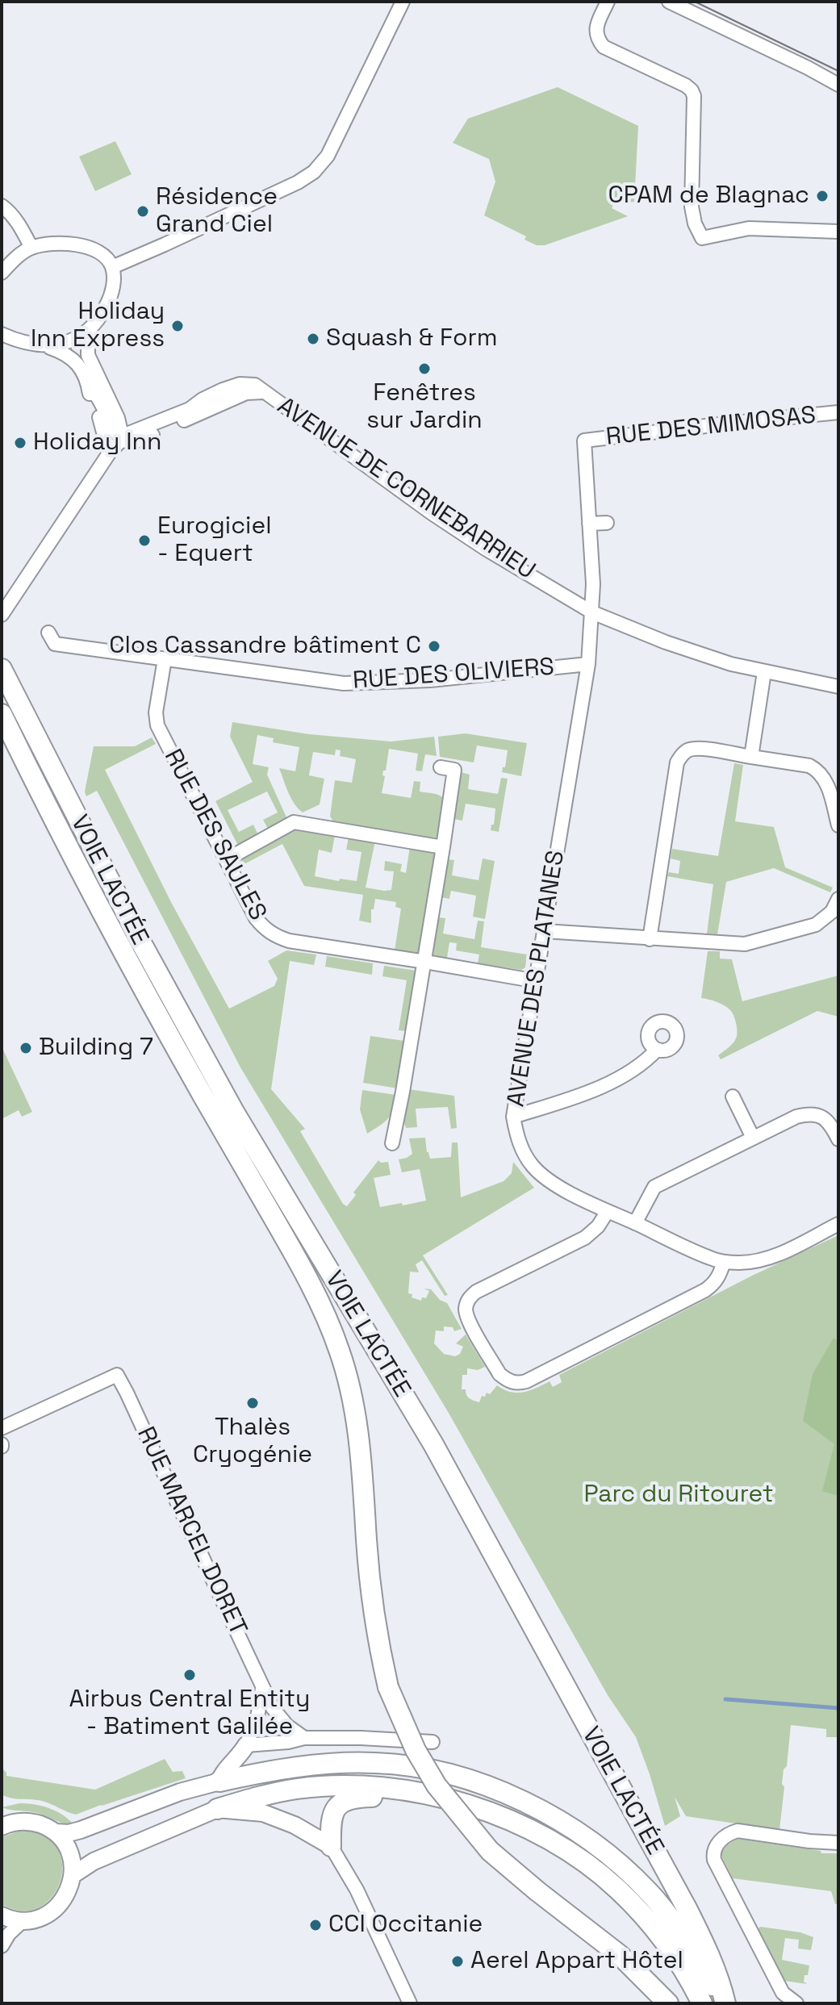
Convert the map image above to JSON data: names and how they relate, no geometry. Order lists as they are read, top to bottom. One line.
{"streets":{"highway":["VOIE LACTÉE"],"street":["RUE DES MIMOSAS","AVENUE DE CORNEBARRIEU","RUE DES OLIVIERS","RUE DES SAULES","AVENUE DES PLATANES","RUE MARCEL DORET"]},"crossings":[["RUE DES MIMOSAS","AVENUE DES PLATANES"],["AVENUE DE CORNEBARRIEU","AVENUE DES PLATANES"],["RUE DES OLIVIERS","RUE DES SAULES"],["RUE DES OLIVIERS","AVENUE DES PLATANES"],["RUE DES SAULES","AVENUE DES PLATANES"]],"parks":["Parc du Ritouret"],"places":["CPAM de Blagnac","Résidence Grand Ciel","Holiday Inn Express","Squash & Form","Fenêtres sur Jardin","Holiday Inn","Eurogiciel - Equert","Clos Cassandre bâtiment C","Building 7","Thalès Cryogénie","Airbus Central Entity - Batiment Galilée","CCI Occitanie","Aerel Appart Hôtel"]}
